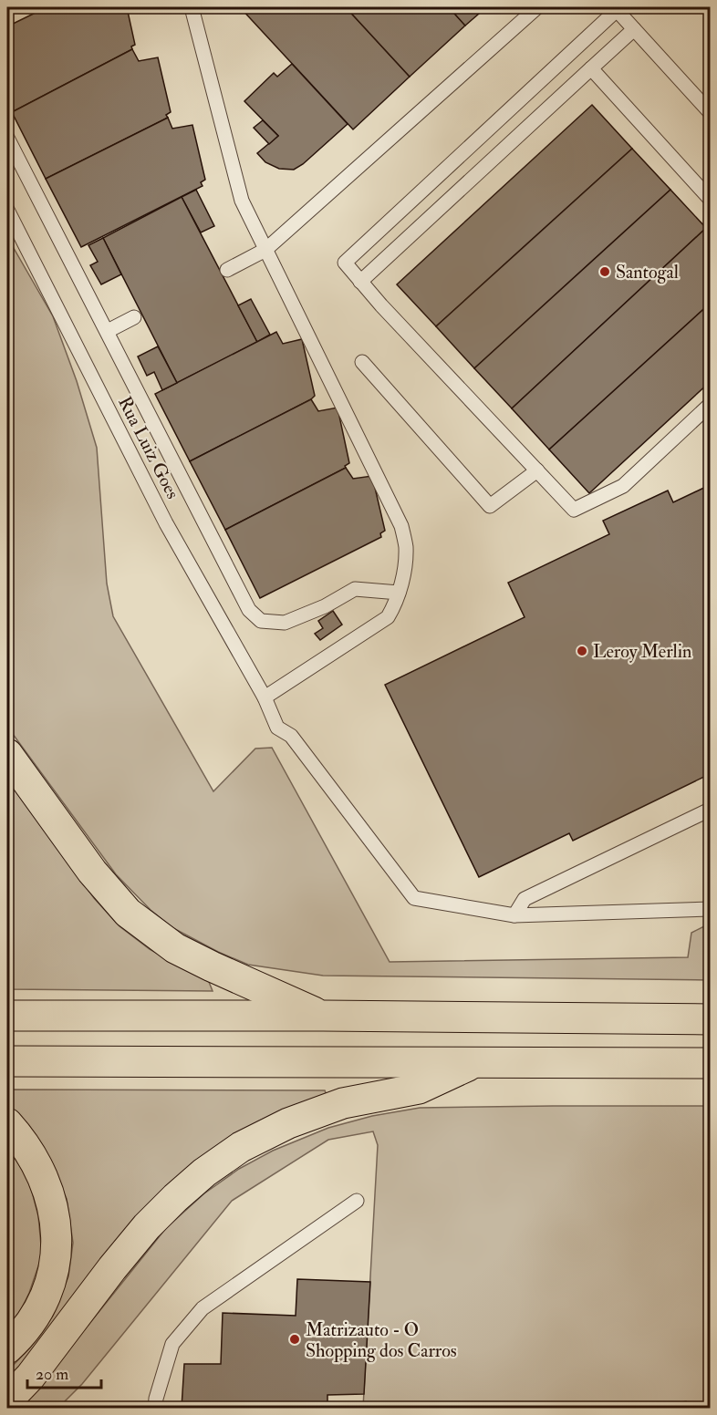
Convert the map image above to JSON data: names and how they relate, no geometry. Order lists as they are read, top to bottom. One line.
{"streets":{"lane":["Rua Luiz Goes"]},"places":["Santogal","Leroy Merlin","Matrizauto - O Shopping dos Carros"],"scale_bar":"20 m"}
